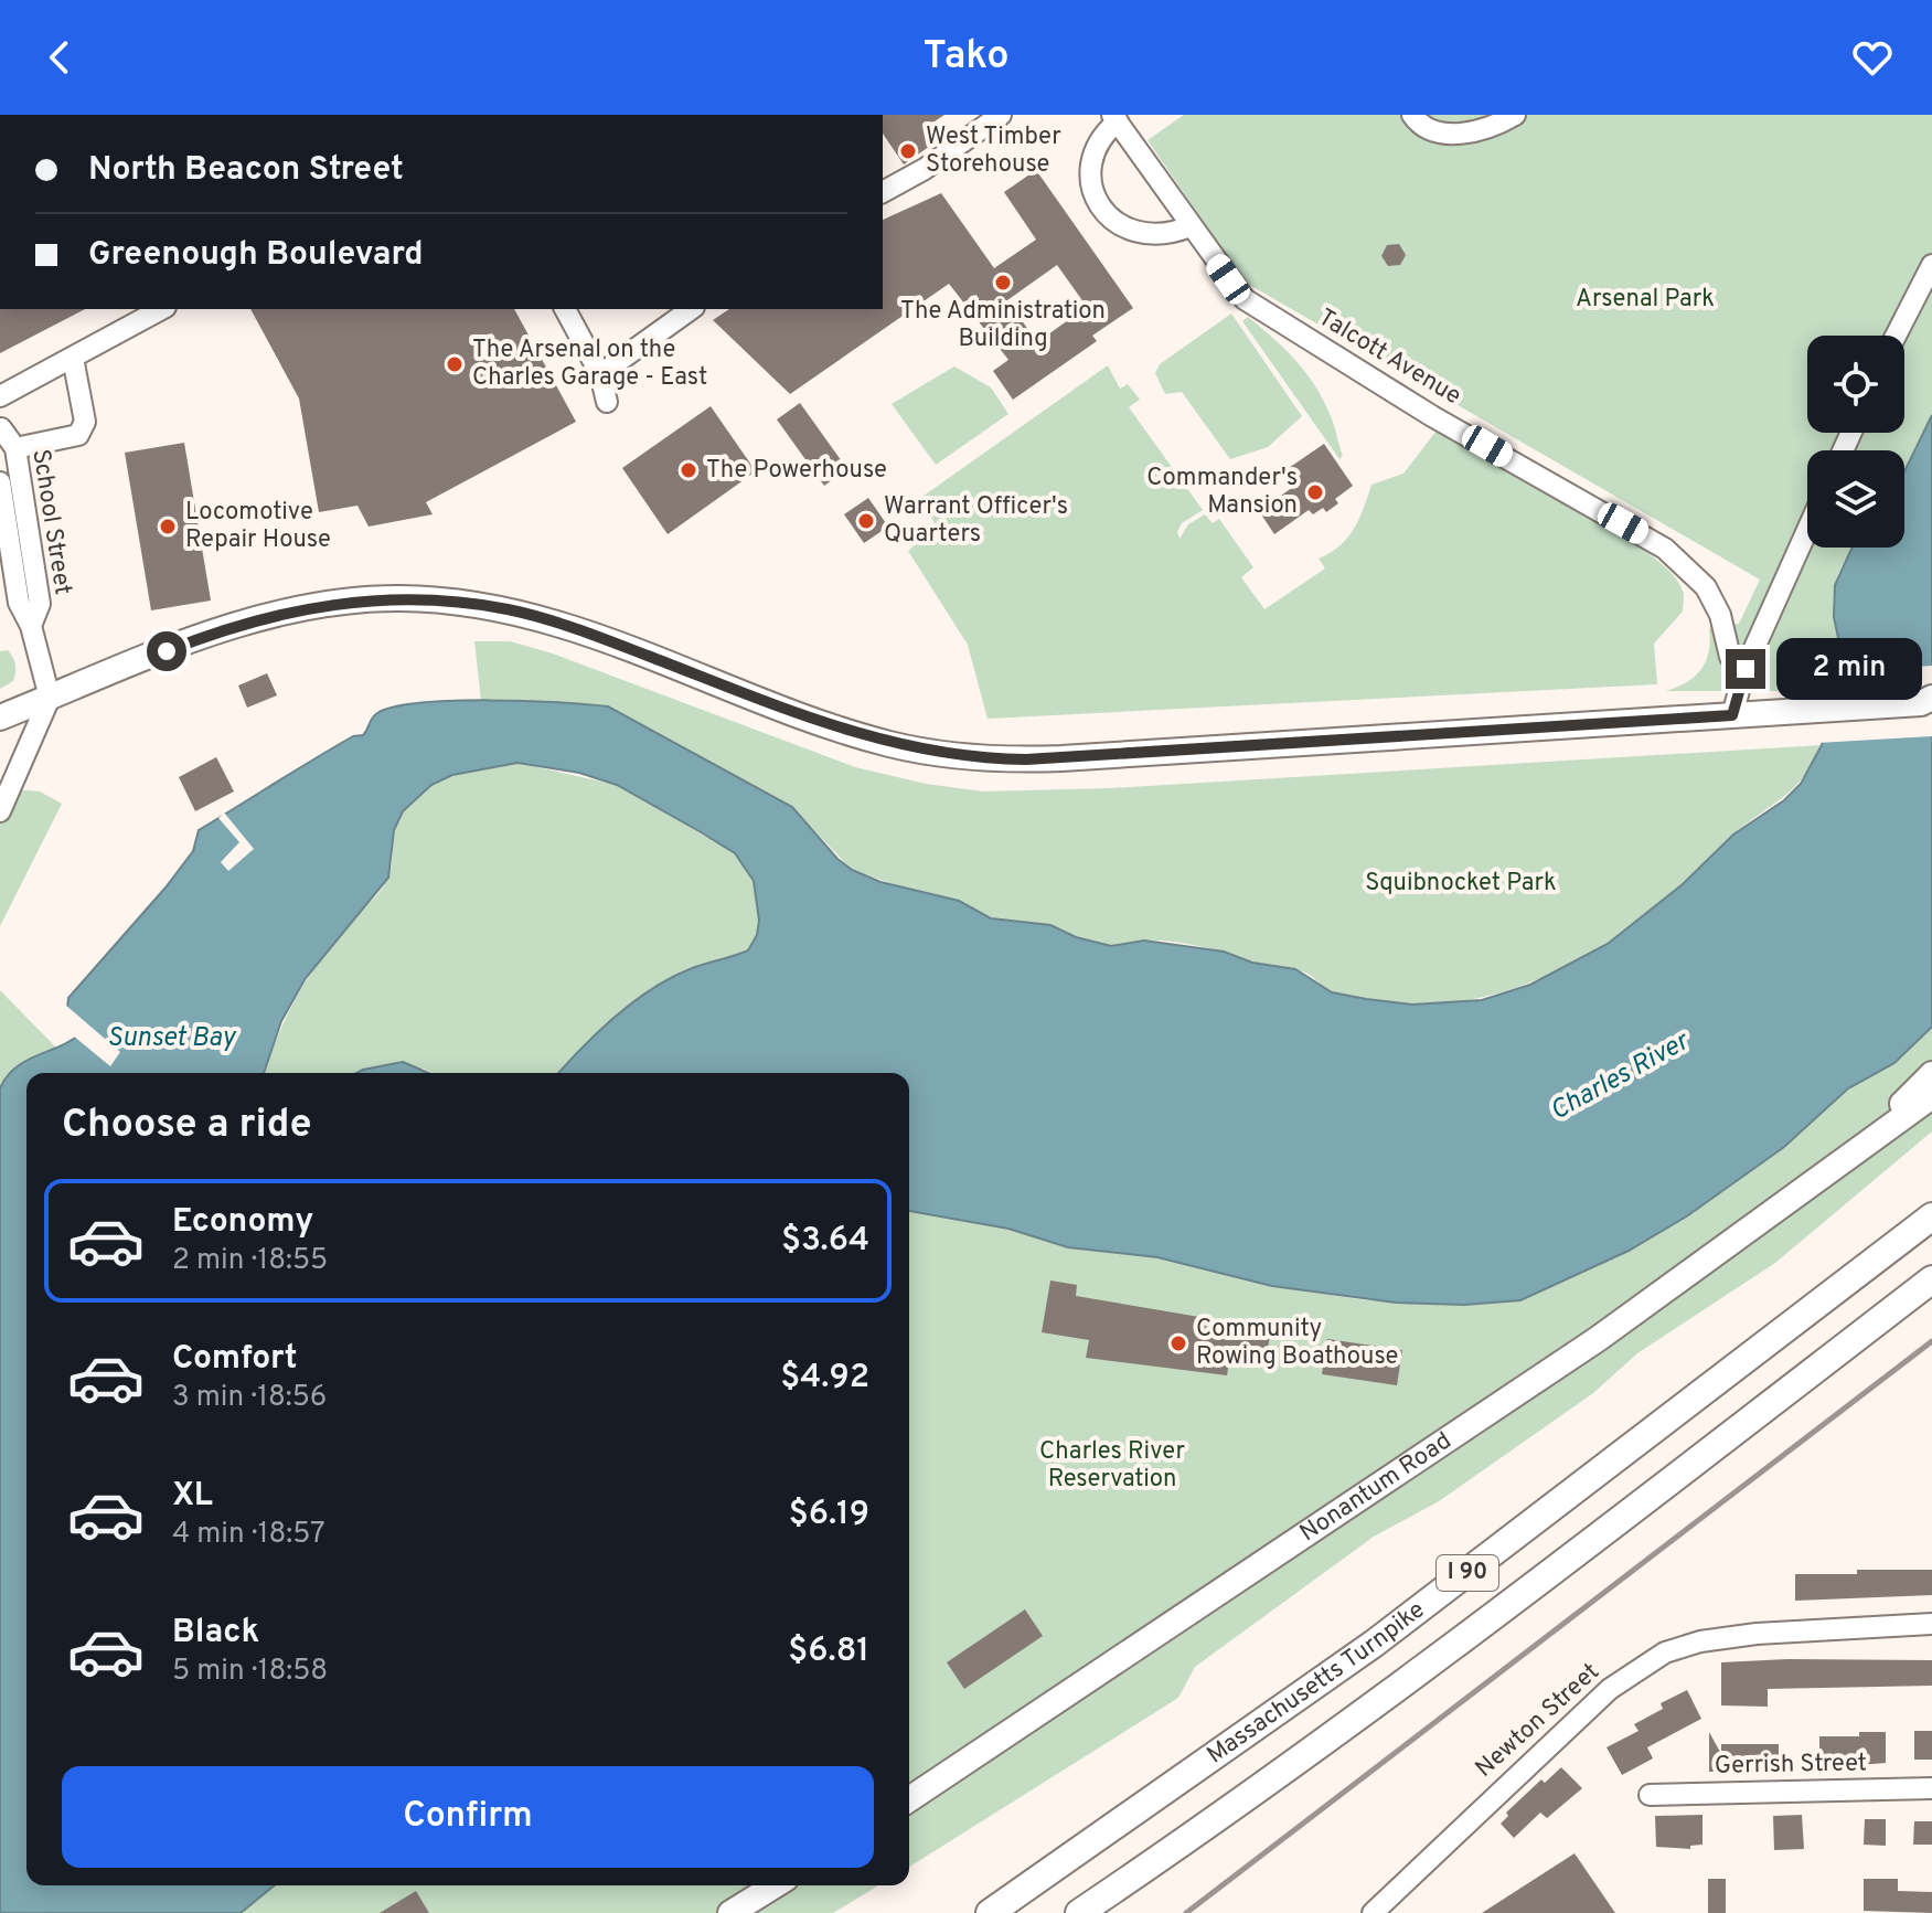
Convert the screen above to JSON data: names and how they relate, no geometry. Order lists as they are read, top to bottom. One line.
{"streets":{"highway":["I 90","Massachusetts Turnpike"],"main road":["Nonantum Road"],"street":["Talcott Avenue","School Street","Newton Street","Gerrish Street"]},"water":["Sunset Bay","Charles River"],"parks":["Arsenal Park","Squibnocket Park","Charles River Reservation"],"places":["West Timber Storehouse","The Administration Building","The Arsenal on the Charles Garage - East","The Powerhouse","Commander's Mansion","Warrant Officer's Quarters","Locomotive Repair House","Community Rowing Boathouse"],"page":{"header":"Tako","banner":["North Beacon Street","Greenough Boulevard"],"bubble":"2 min","heading":"Choose a ride","list":[{"name":"Economy","note":"2 min · 18:55","value":"$3.64"},{"name":"Comfort","note":"3 min · 18:56","value":"$4.92"},{"name":"XL","note":"4 min · 18:57","value":"$6.19"},{"name":"Black","note":"5 min · 18:58","value":"$6.81"}],"buttons":"Confirm"}}
